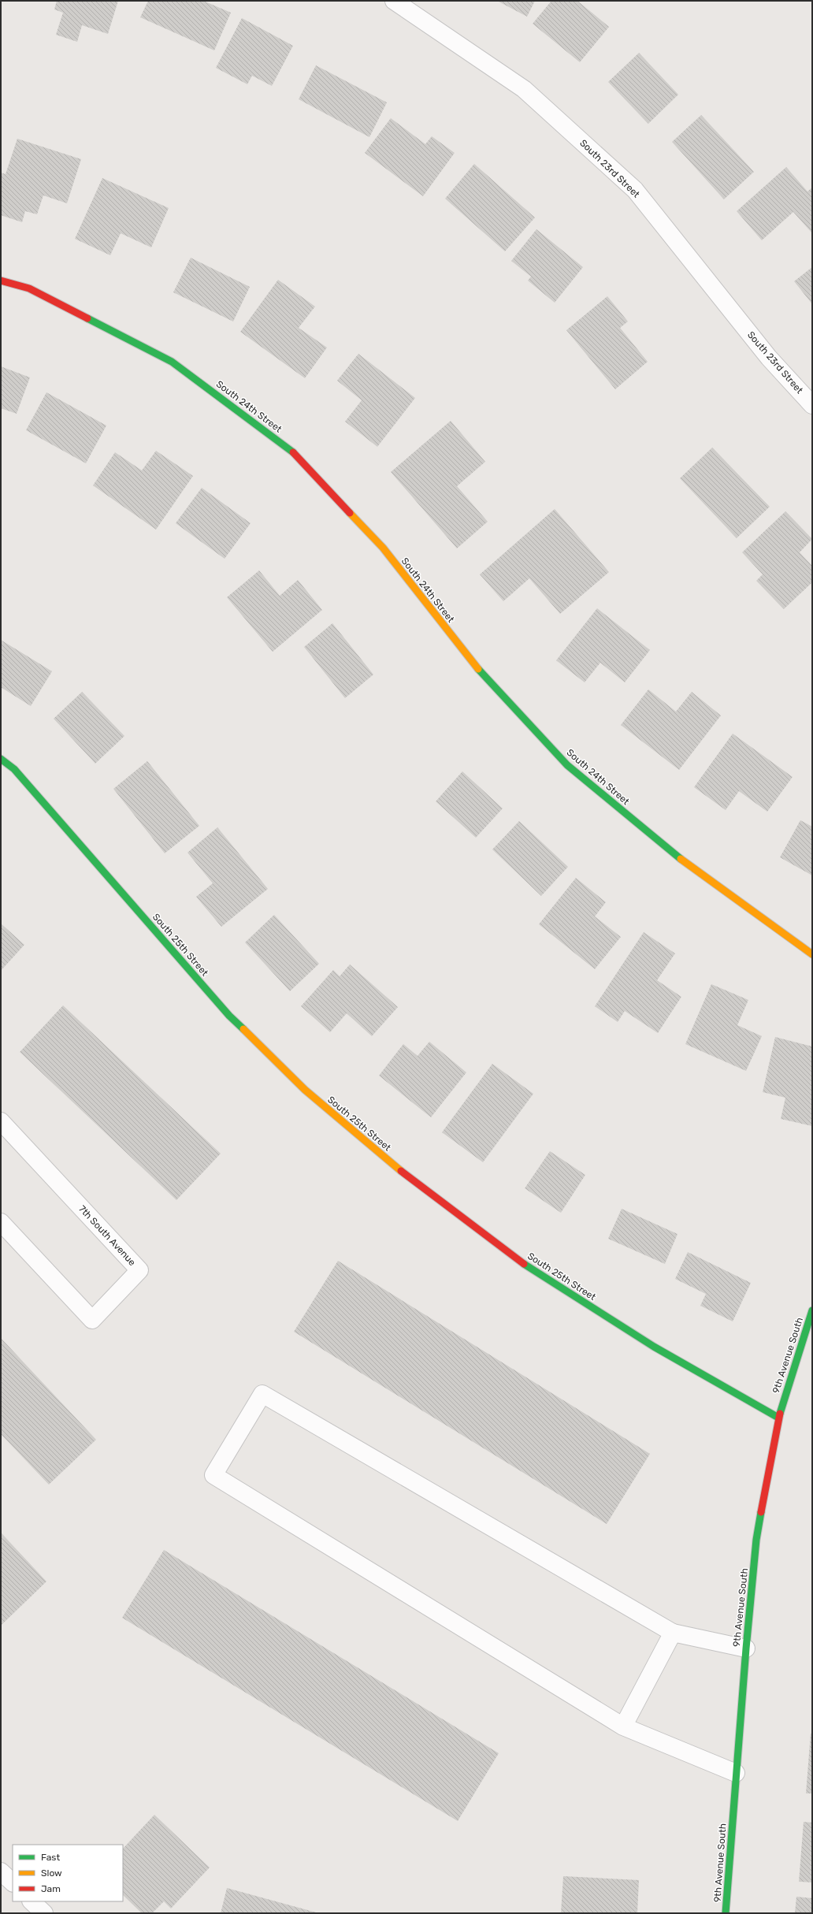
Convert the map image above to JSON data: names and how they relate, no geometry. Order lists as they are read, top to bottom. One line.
{"streets":{"street":["South 23rd Street","South 24th Street","South 25th Street","7th South Avenue","9th Avenue South"]},"crossings":[["South 25th Street","9th Avenue South"]],"legend":["Fast","Slow","Jam"]}
